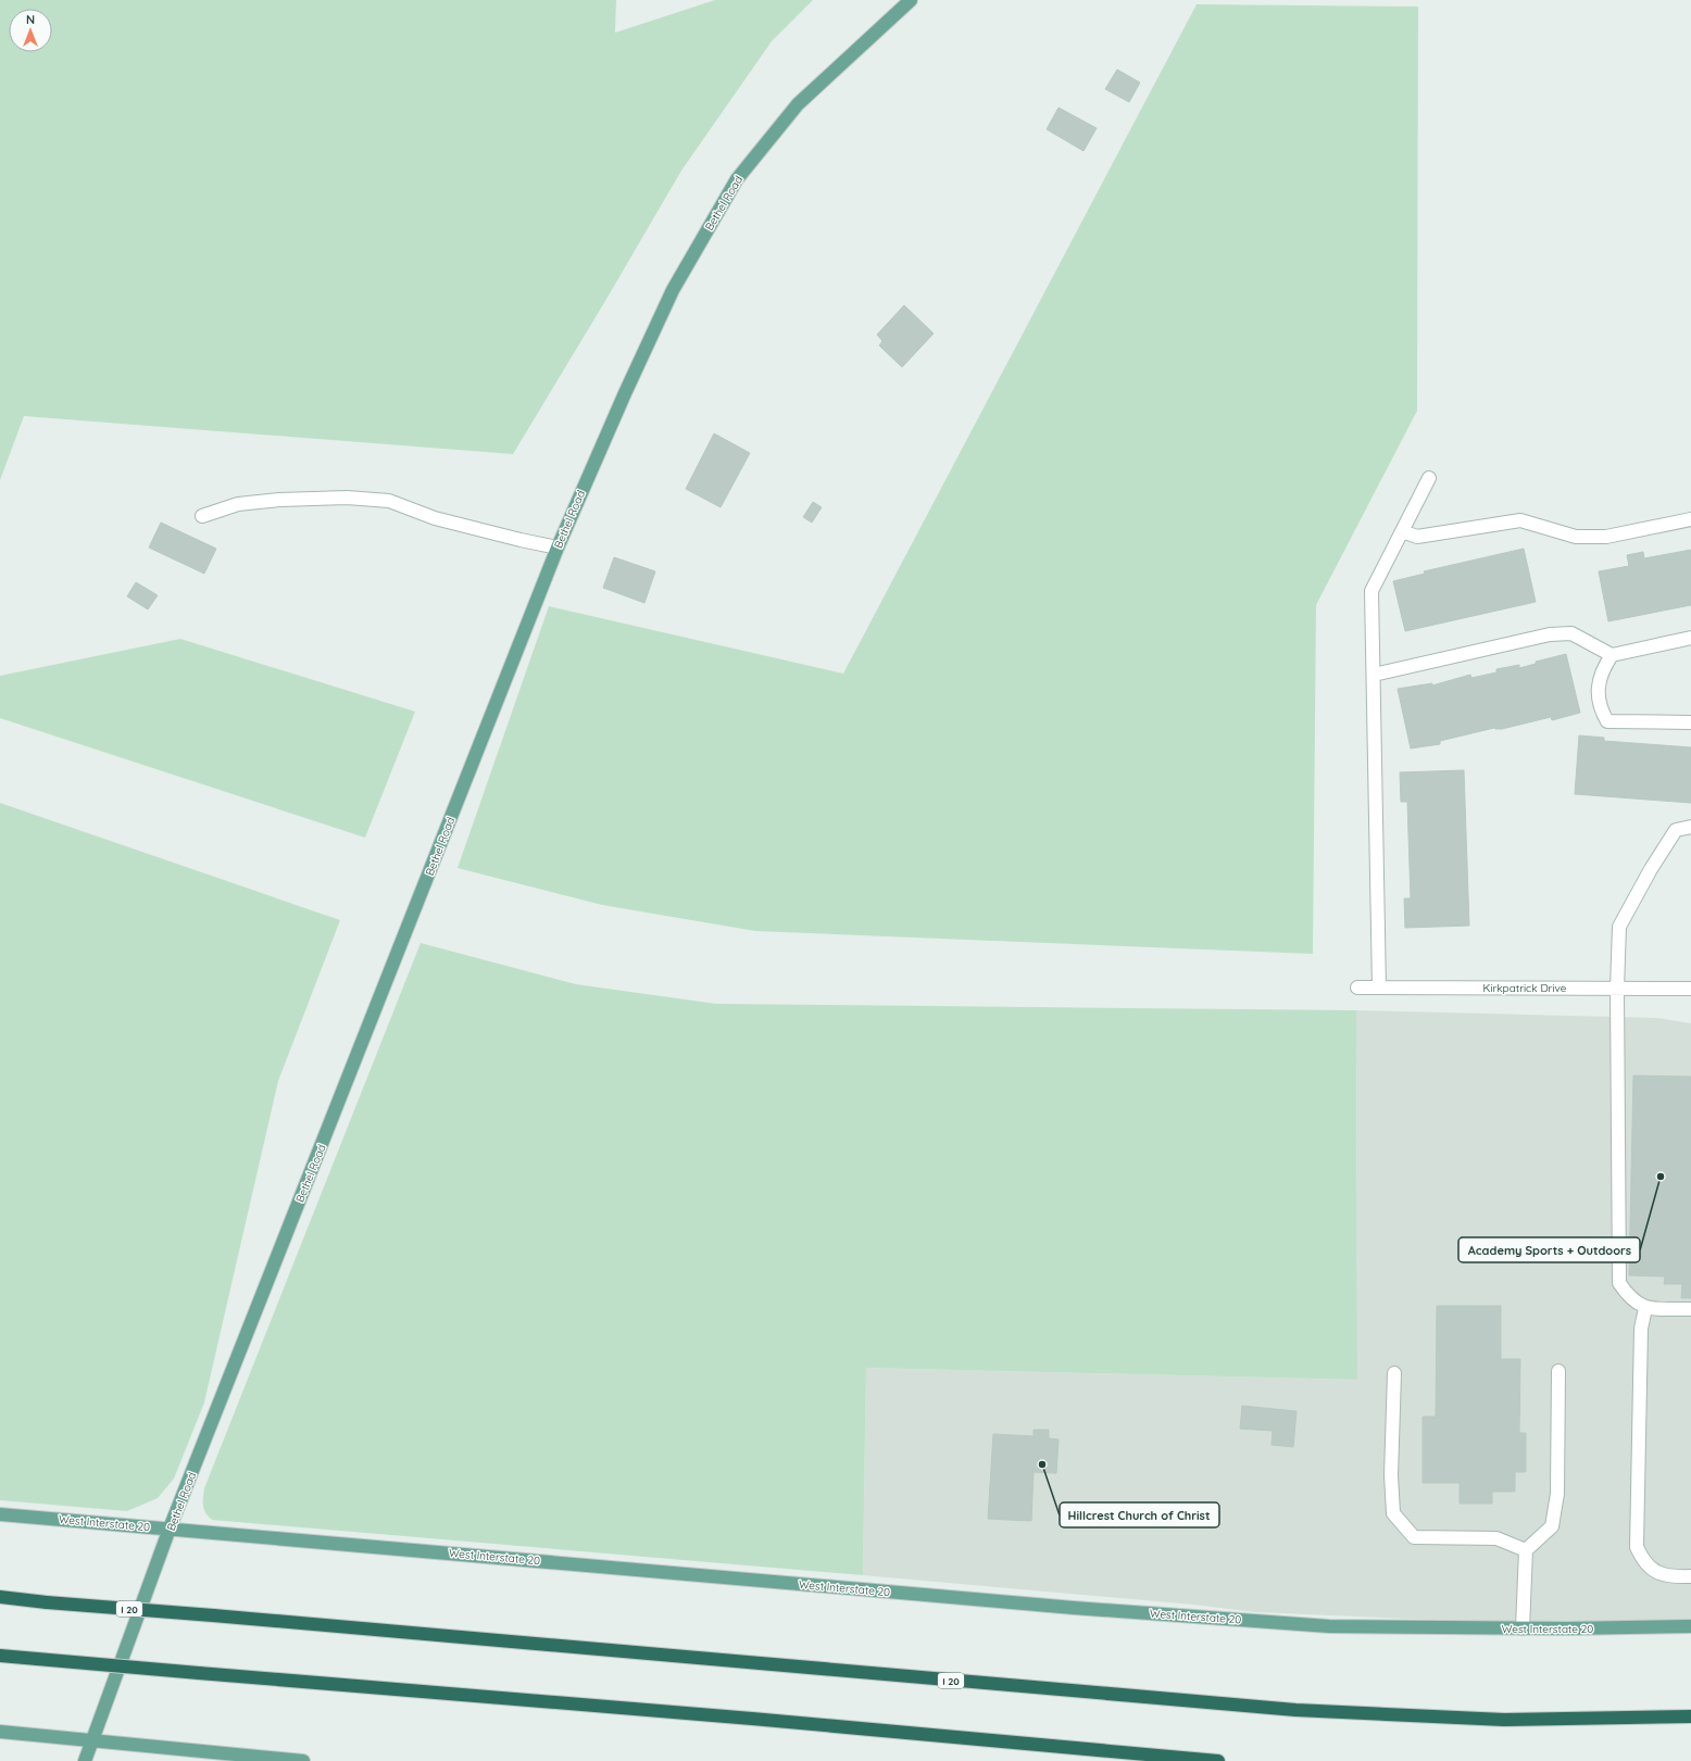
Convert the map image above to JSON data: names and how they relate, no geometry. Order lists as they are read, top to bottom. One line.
{"streets":{"highway":["I 20"],"main road":["Bethel Road","West Interstate 20"],"street":["Kirkpatrick Drive"]},"crossings":[["Bethel Road","West Interstate 20"]],"places":["Academy Sports + Outdoors","Hillcrest Church of Christ"],"north":"top"}
